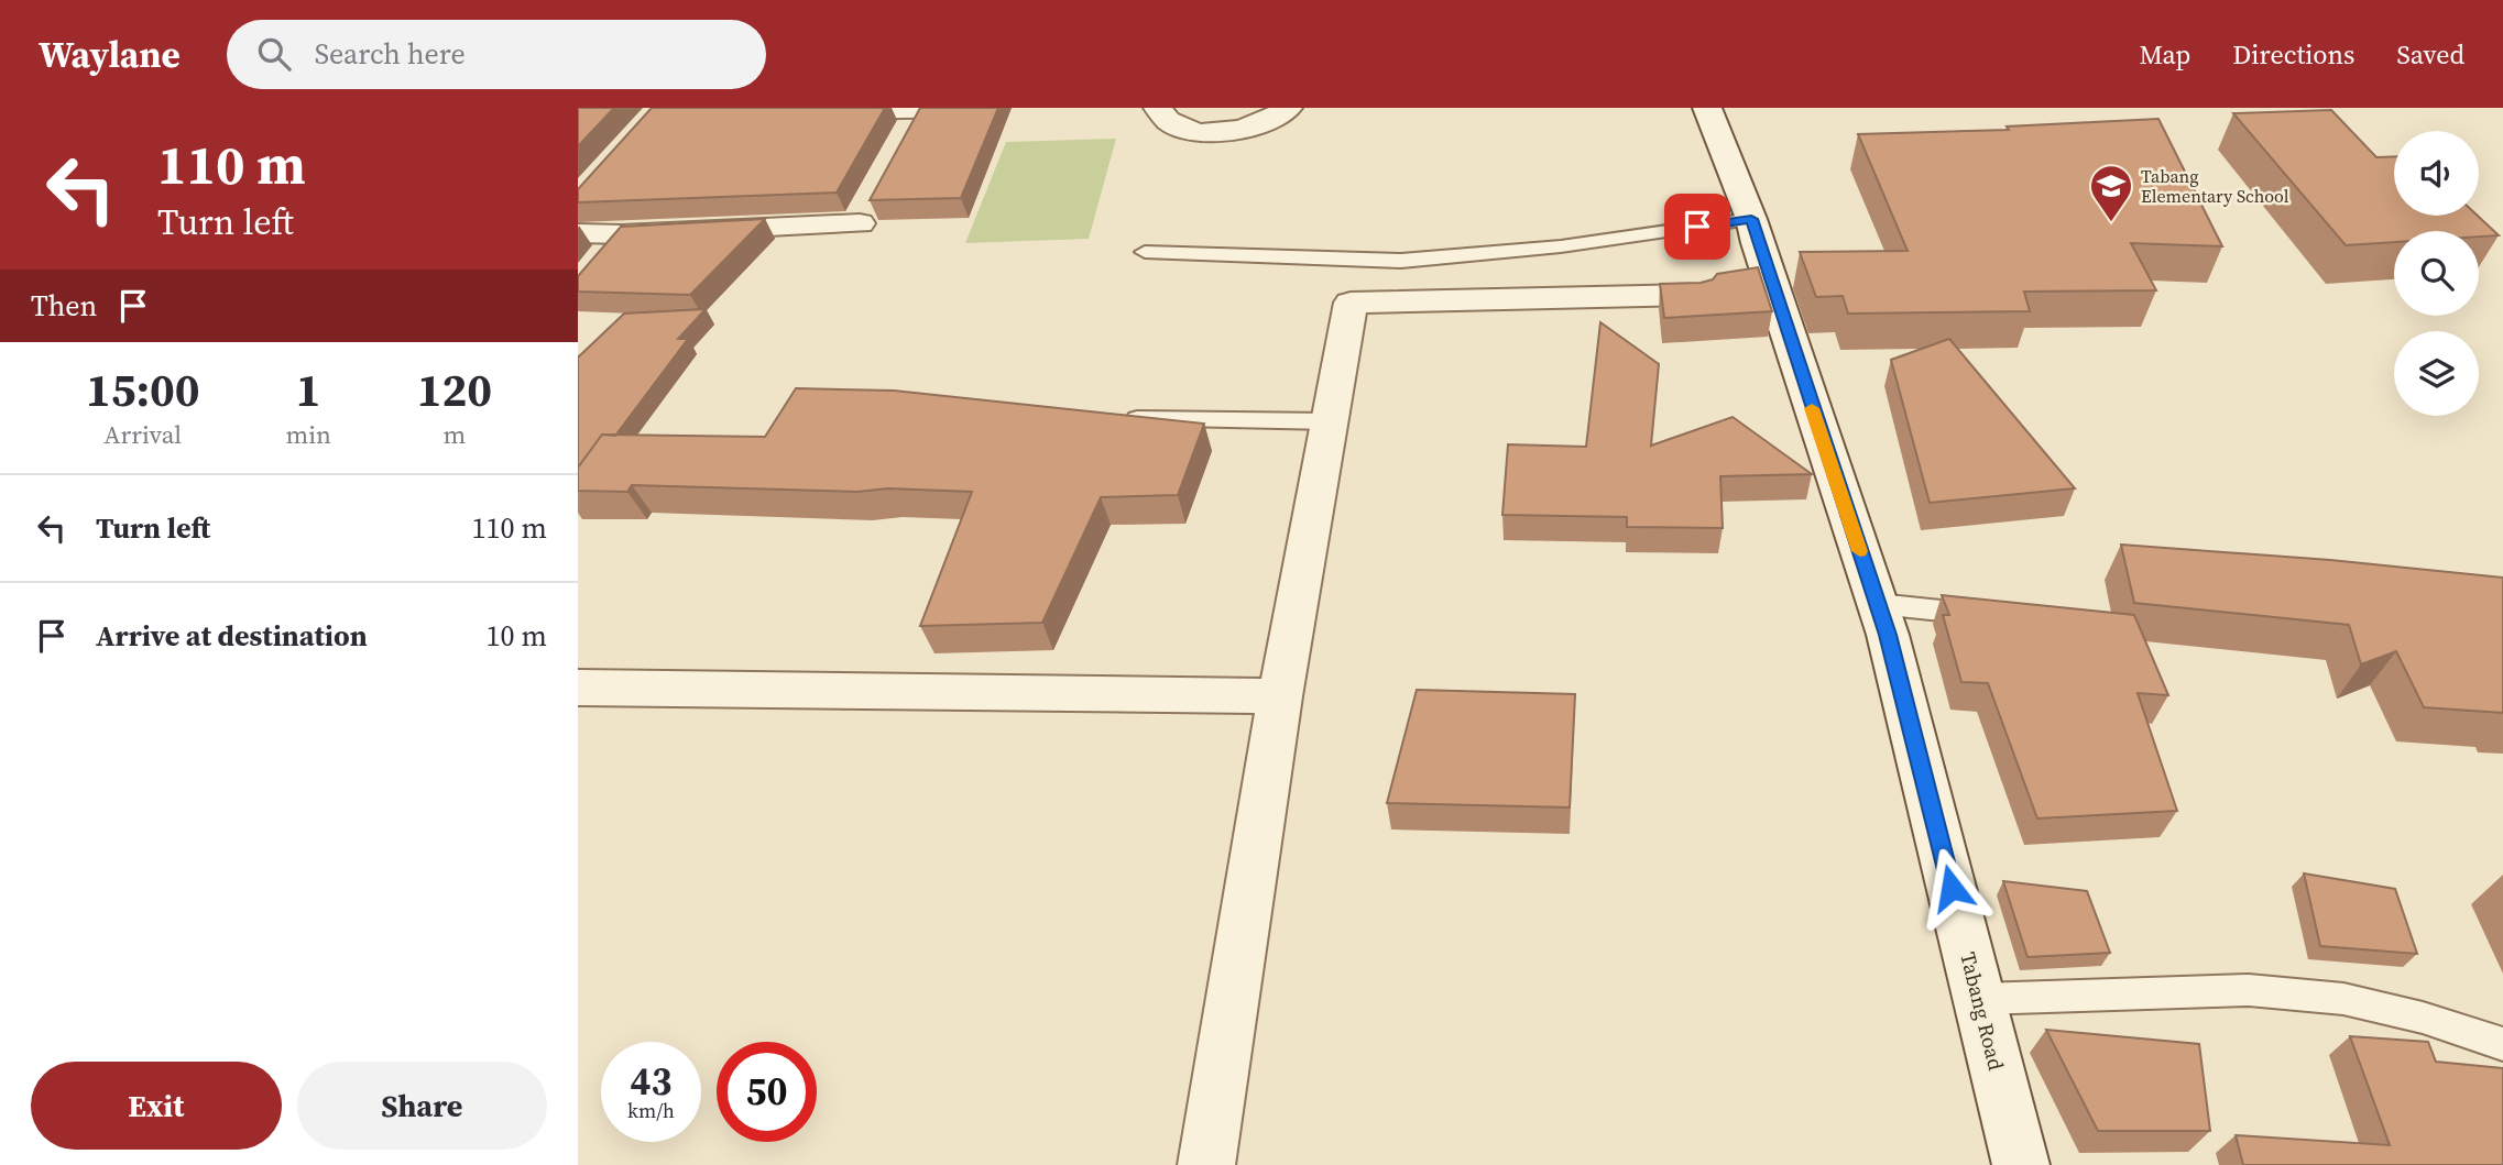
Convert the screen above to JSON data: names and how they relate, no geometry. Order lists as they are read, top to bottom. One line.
{"streets":{"street":["Tabang Road"]},"places":{"school or university":["Tabang Elementary School"]},"page":{"header":"Waylane","search":"Search here","nav":["Map","Directions","Saved"],"turn":["110 m","Turn left"],"then":"Then","eta":["15:00","Arrival","1","min","120","m"],"list":[{"name":"Turn left","value":"110 m"},{"name":"Arrive at destination","value":"10 m"}],"speed":"43 km/h","limit":"50","buttons":["Exit","Share"]}}
